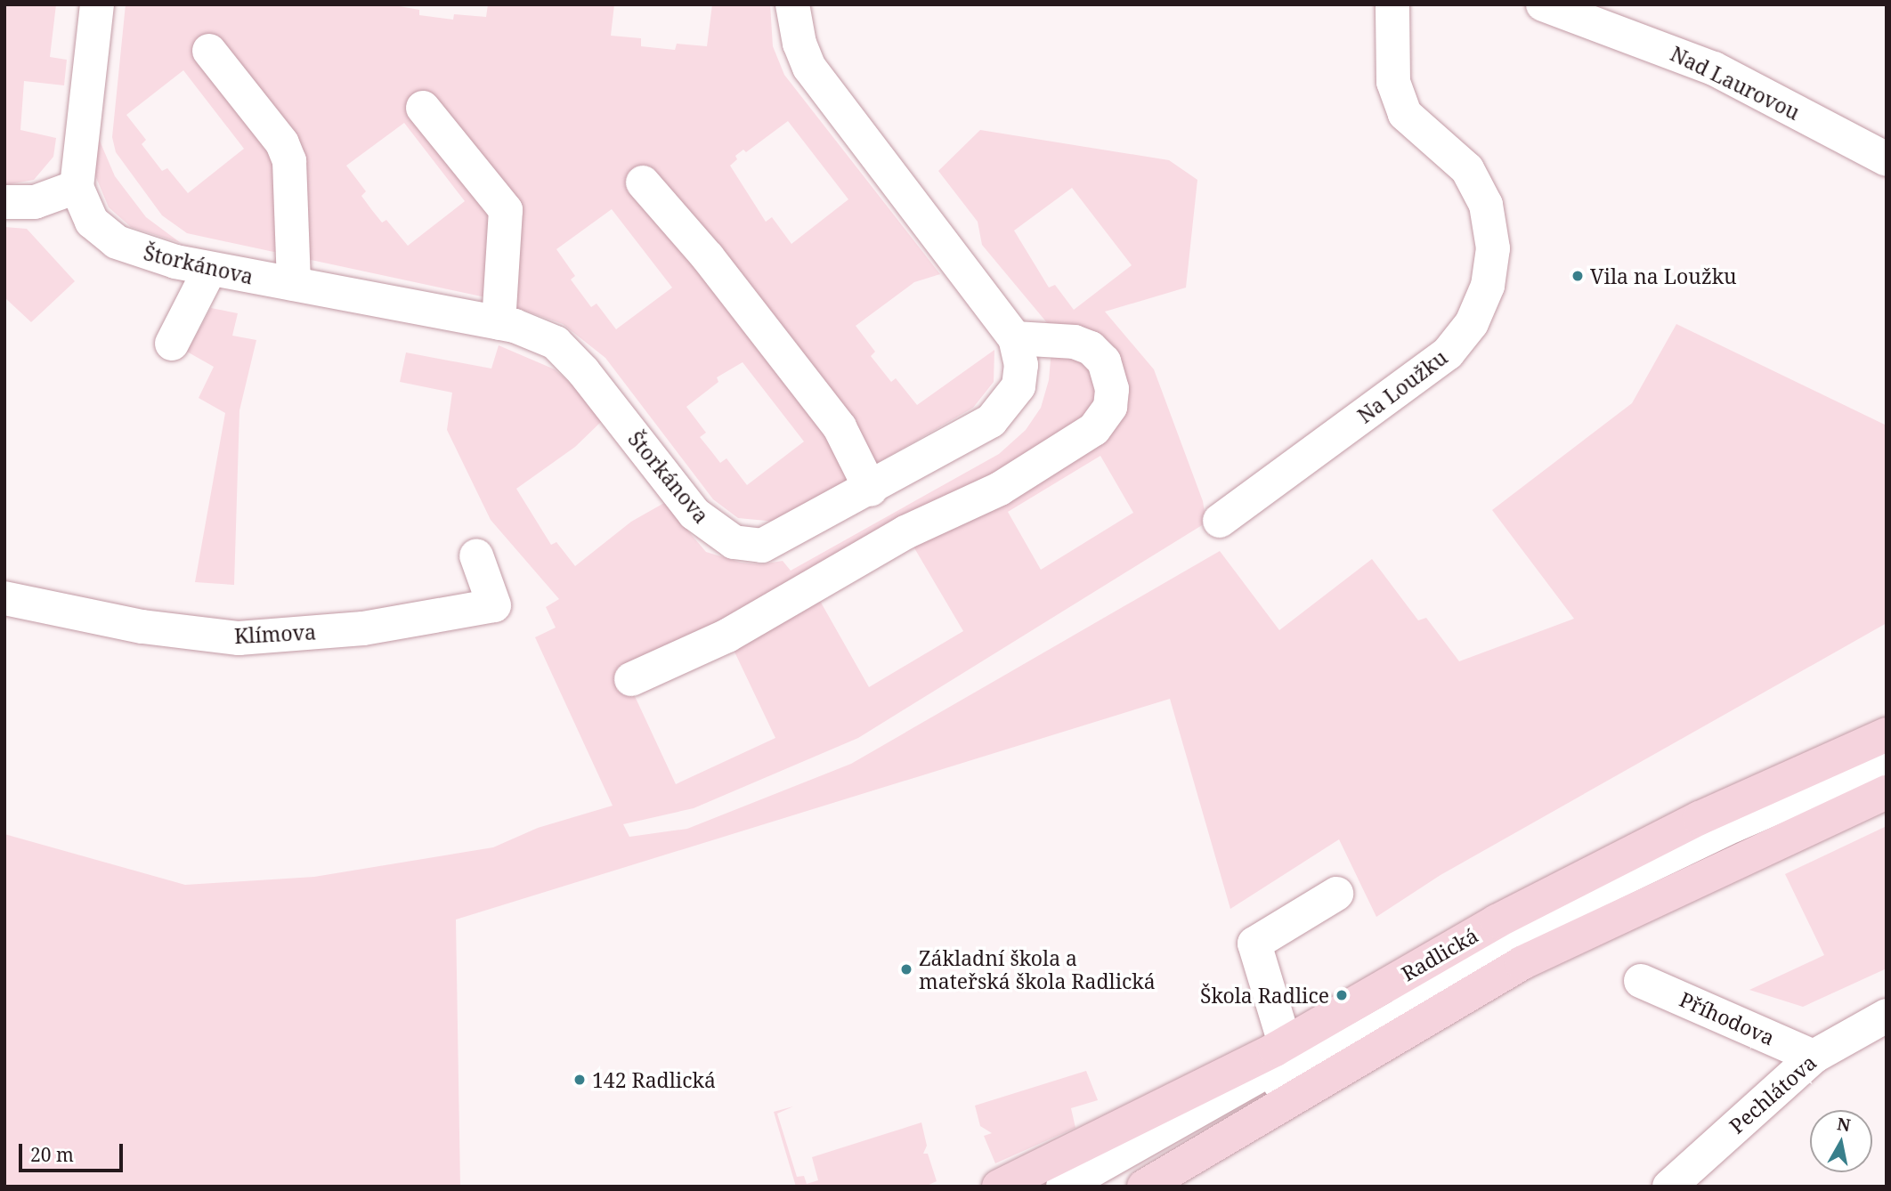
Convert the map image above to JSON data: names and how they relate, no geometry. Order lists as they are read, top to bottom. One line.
{"streets":{"main road":["Radlická"],"street":["Nad Laurovou","Štorkánova","Na Loužku","Klímova","Příhodova","Pechlátova"]},"crossings":[["Příhodova","Pechlátova"]],"places":["Vila na Loužku","Základní škola a mateřská škola Radlická","Škola Radlice","142 Radlická"],"scale_bar":"20 m","north":"top"}
